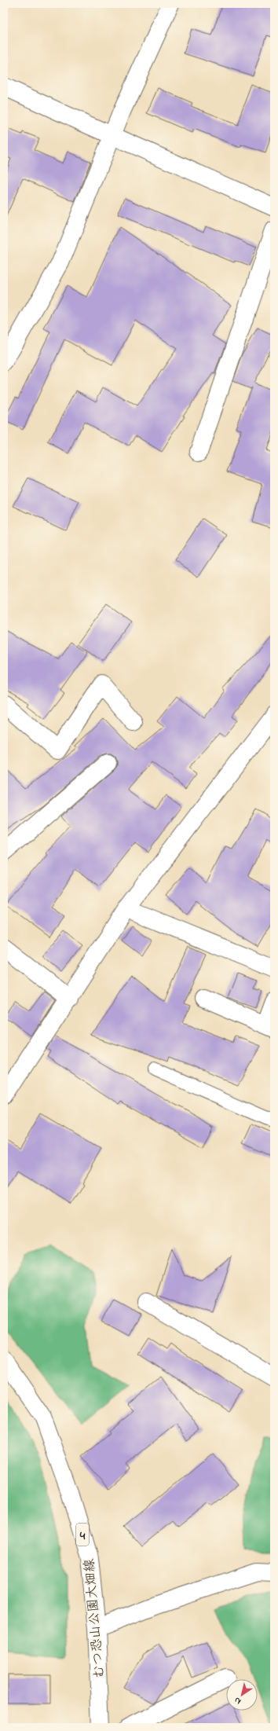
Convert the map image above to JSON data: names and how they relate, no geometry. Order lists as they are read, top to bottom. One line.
{"streets":{"street":["4","むつ恐山公園大畑線"]},"north":"bottom left"}
